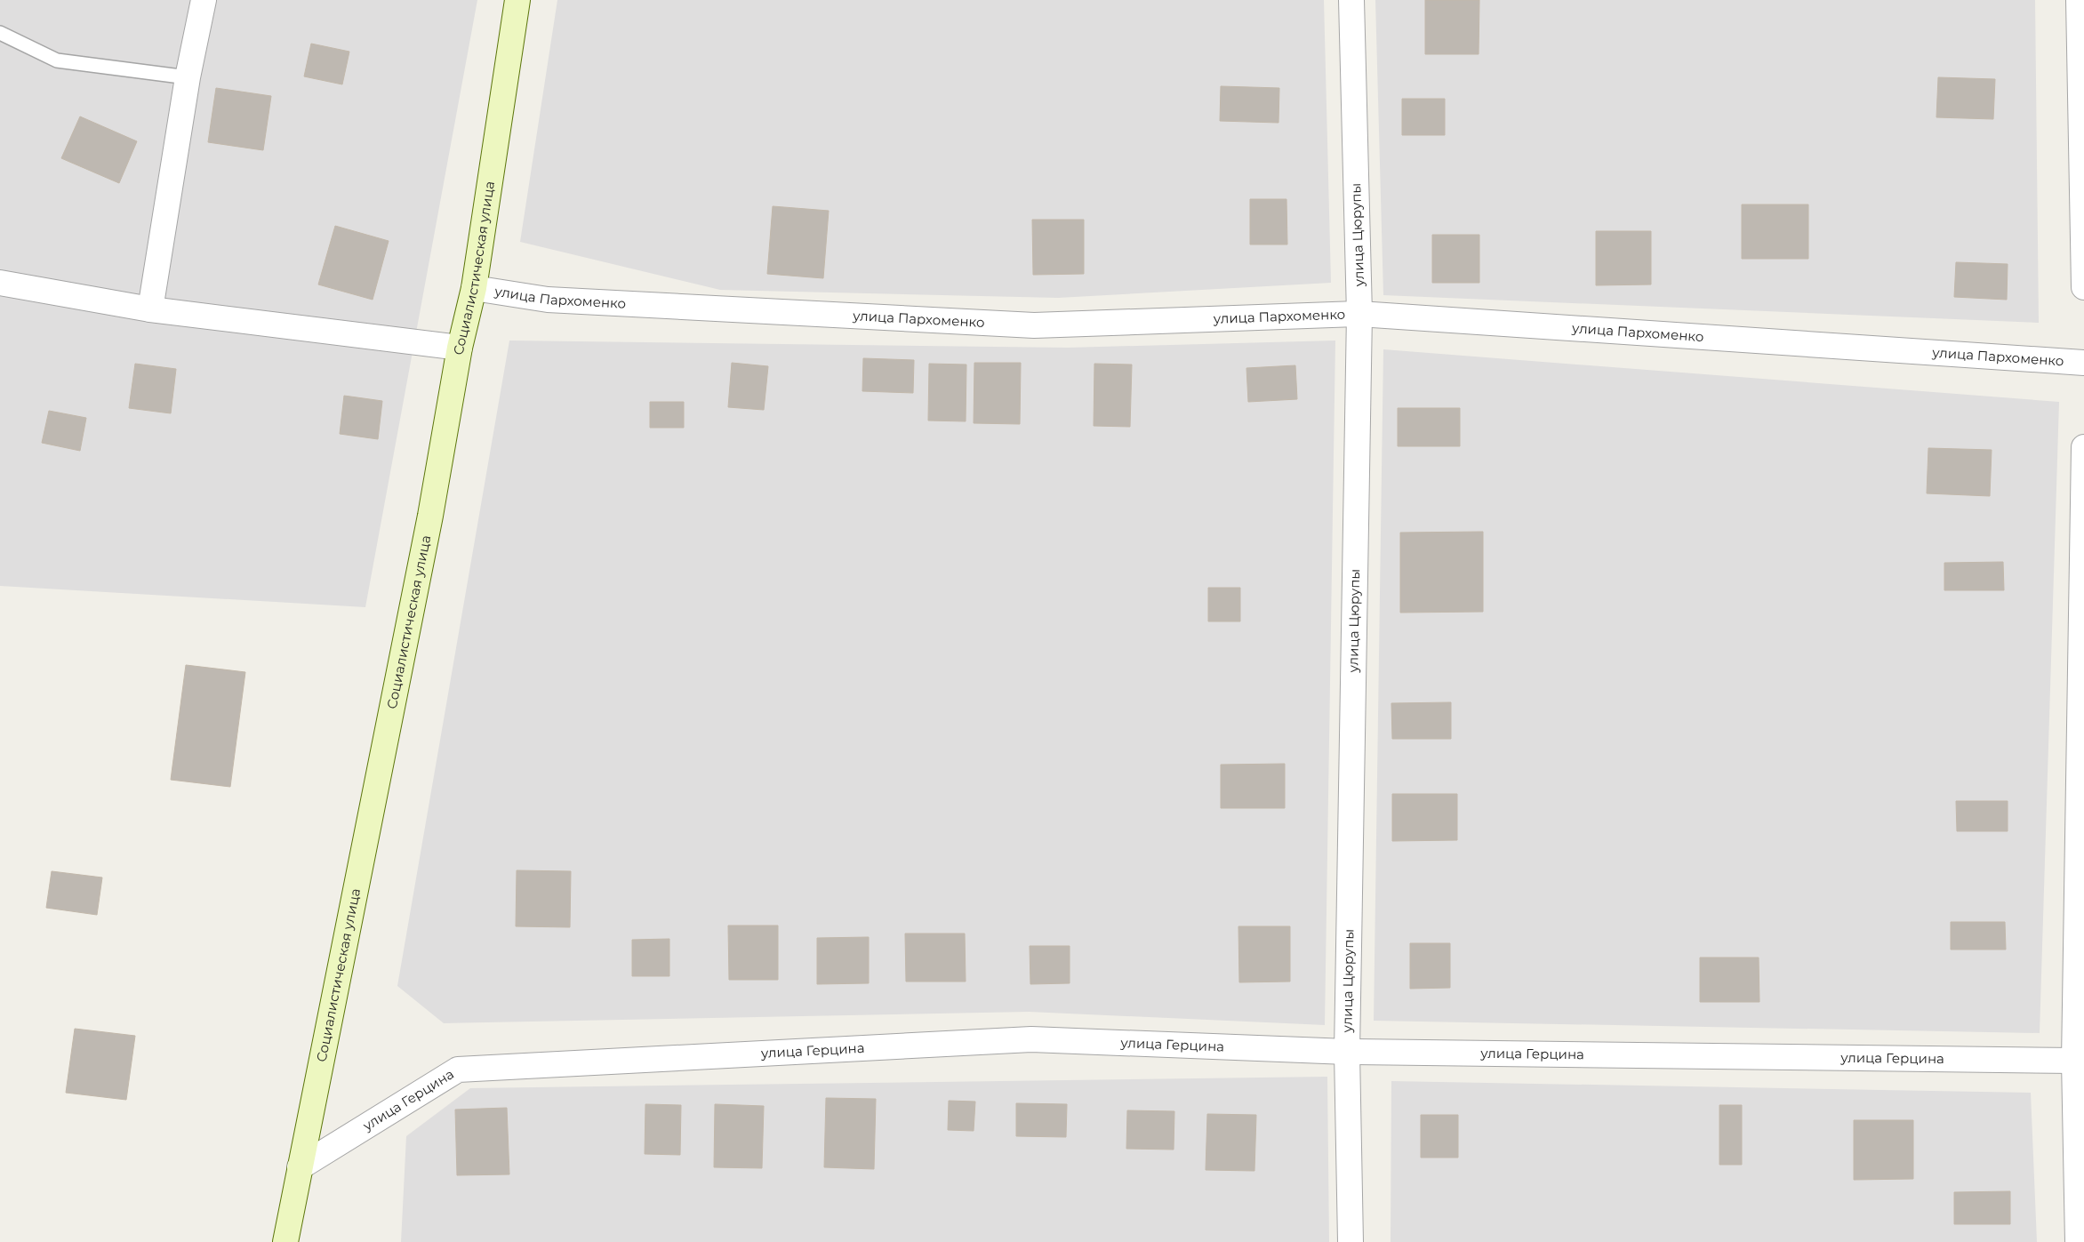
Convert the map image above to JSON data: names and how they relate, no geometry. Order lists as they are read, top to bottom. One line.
{"streets":{"street":["улица Цюрупы","Социалистическая улица","улица Пархоменко","улица Герцина"]},"crossings":[["улица Цюрупы","улица Пархоменко"],["улица Цюрупы","улица Герцина"],["Социалистическая улица","улица Пархоменко"],["Социалистическая улица","улица Герцина"]]}
